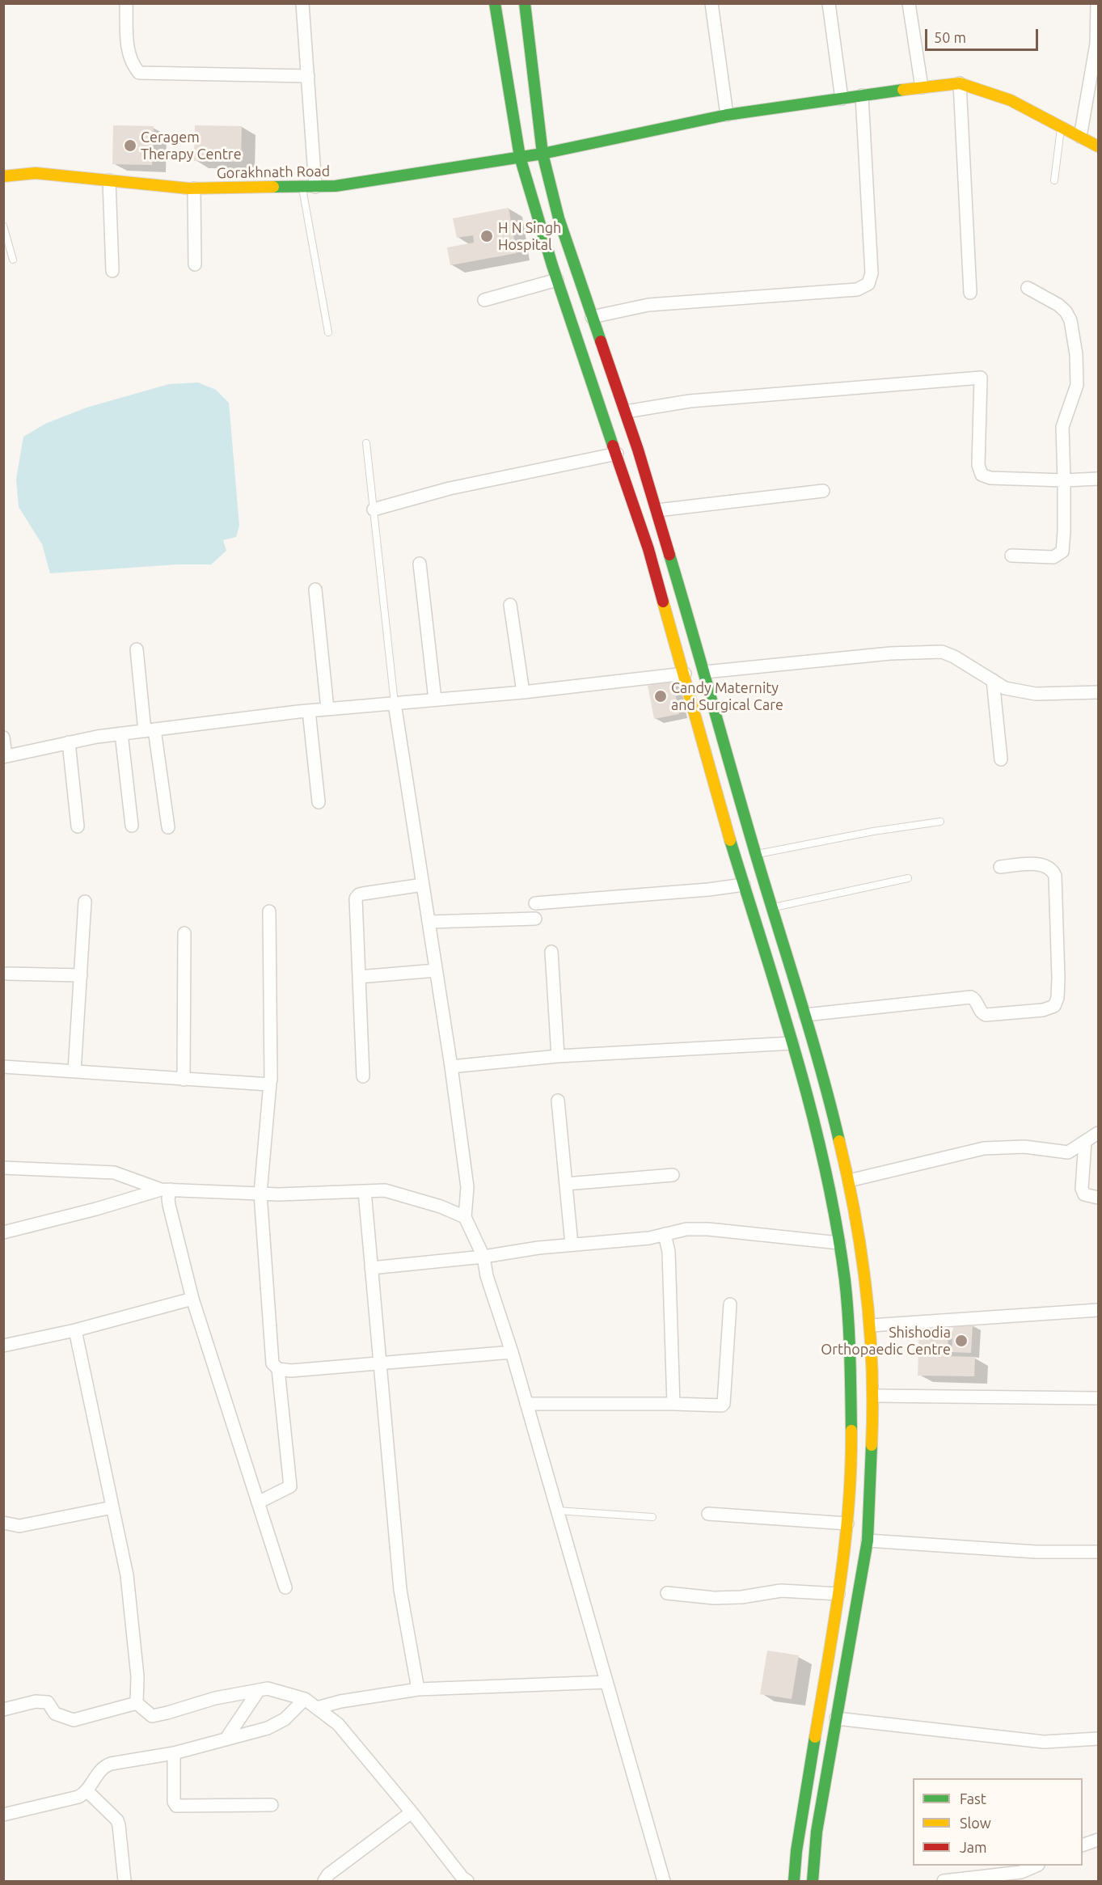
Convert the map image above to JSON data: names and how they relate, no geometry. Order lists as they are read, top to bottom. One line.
{"streets":{"main road":["Gorakhnath Road"]},"places":["Ceragem Therapy Centre","H N Singh Hospital","Candy Maternity and Surgical Care","Shishodia Orthopaedic Centre"],"legend":["Fast","Slow","Jam"],"scale_bar":"50 m"}
